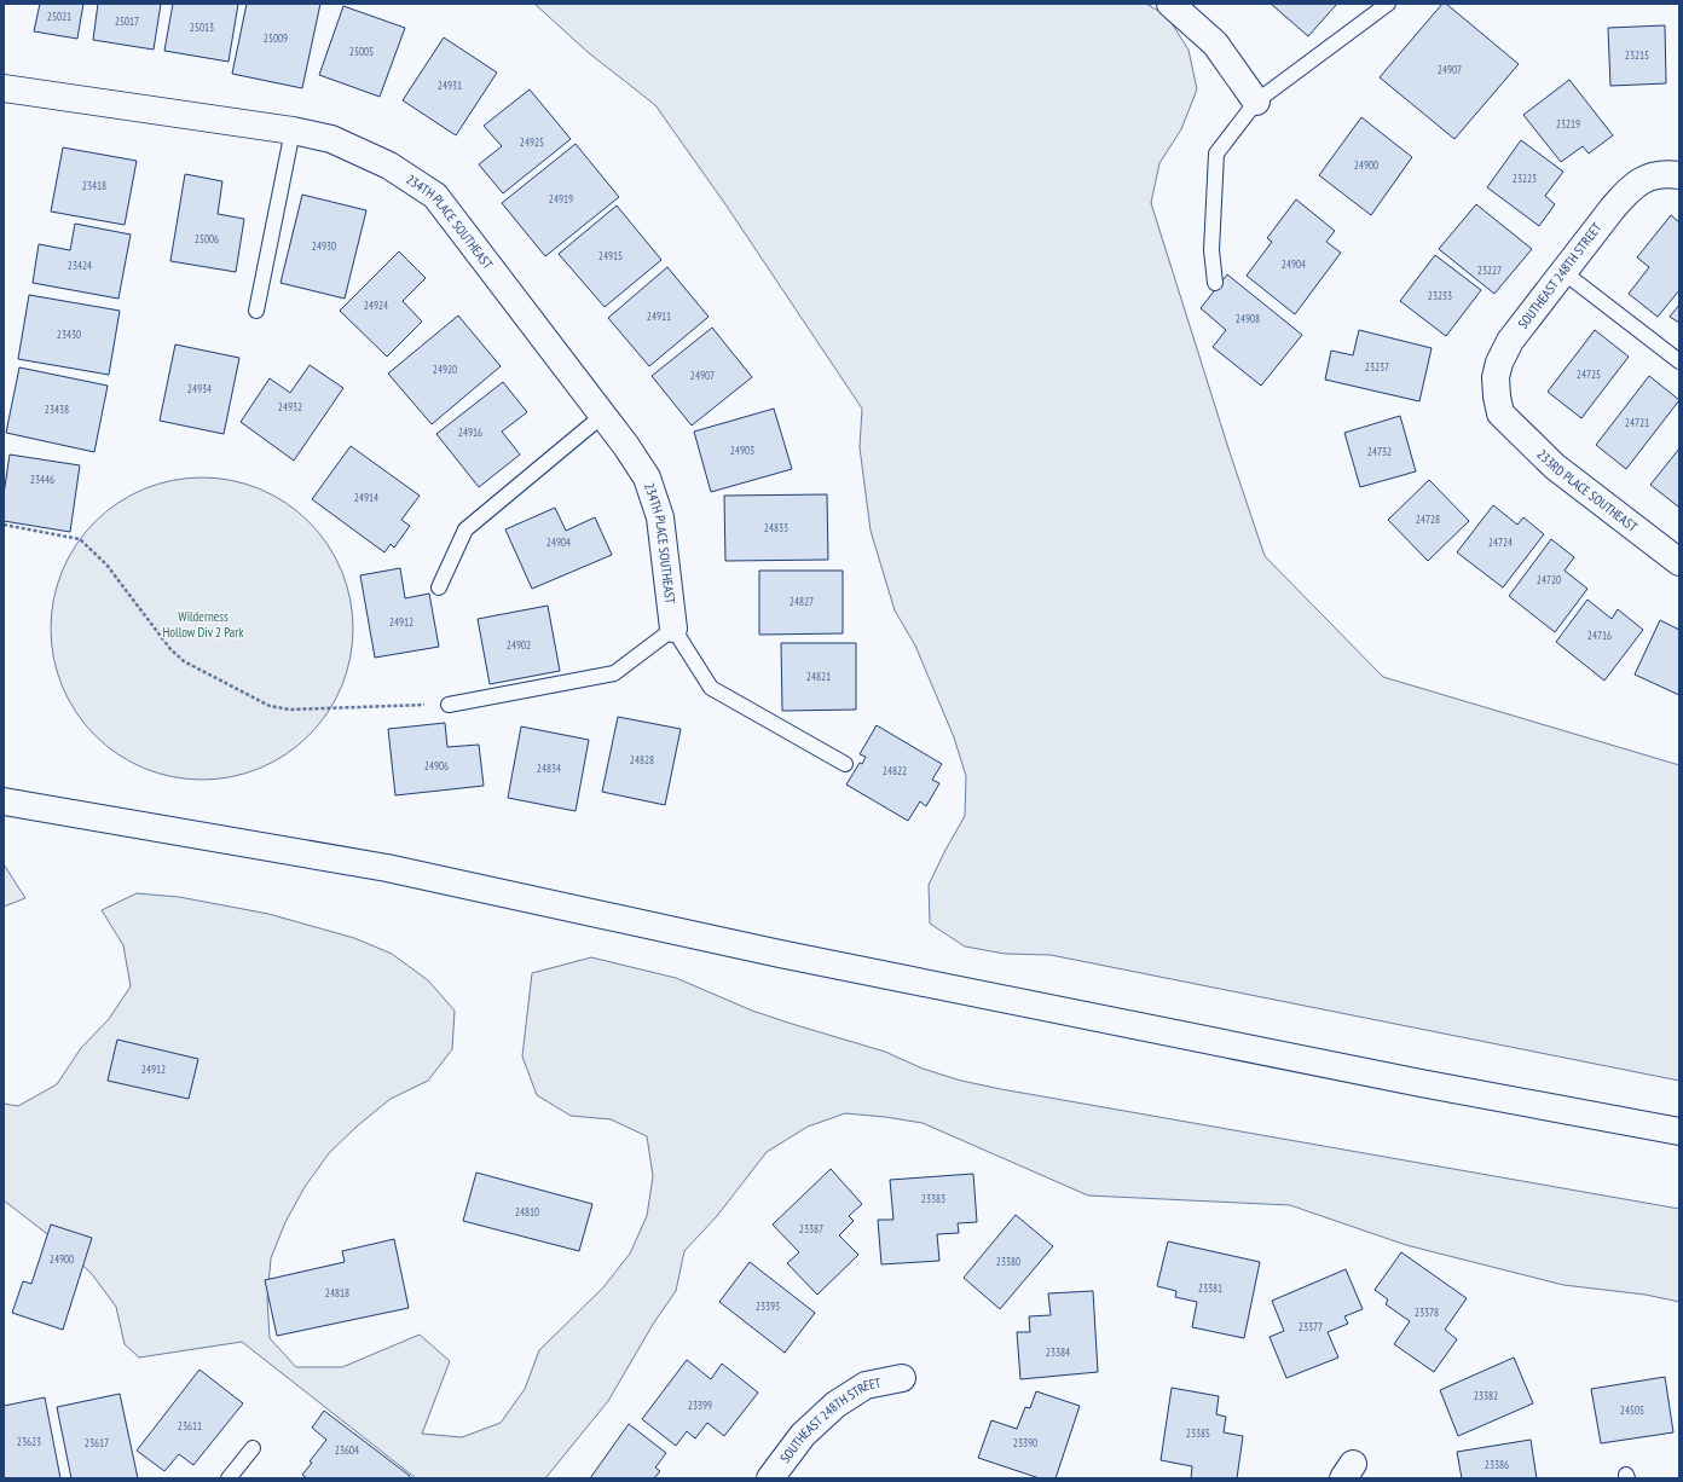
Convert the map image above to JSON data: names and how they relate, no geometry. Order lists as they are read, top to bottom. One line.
{"streets":{"street":["234TH PLACE SOUTHEAST","SOUTHEAST 248TH STREET","233RD PLACE SOUTHEAST"]},"crossings":[["SOUTHEAST 248TH STREET","233RD PLACE SOUTHEAST"]],"parks":["Wilderness Hollow Div 2 Park"],"house_numbers":["25021","25017","25013","25009","25005","23215","24907","24931","23219","24925","24900","23223","23418","24919","25006","24930","24915","24904","23424","23227","23233","24924","24911","24908","23430","23237","24920","24725","24907","24934","24932","23438","24721","24916","24903","24732","23446","24914","24728","24833","24904","24724","24720","24827","24912","24716","24902","24821","24828","24906","24834","24822","24912","23383","24810","23387","24900","23380","23381","24818","23393","23378","23377","23384","23382","23399","24505","23611","23385","23623","23617","23390","23604","23386"]}
